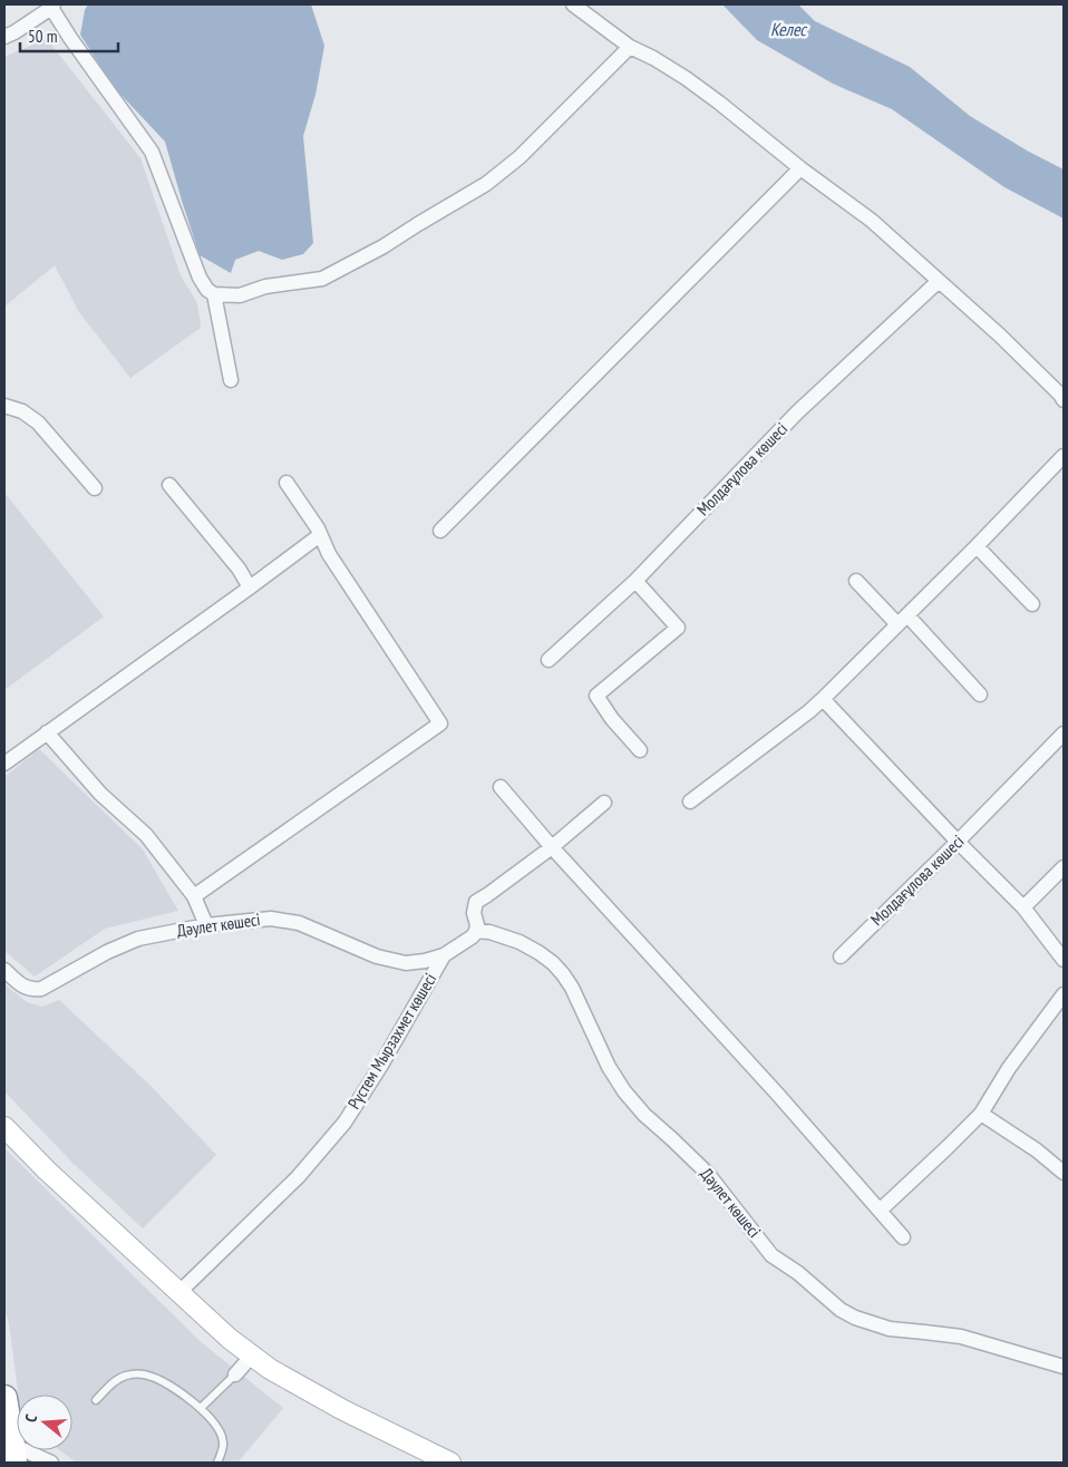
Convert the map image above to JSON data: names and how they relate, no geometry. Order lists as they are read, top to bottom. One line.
{"streets":{"street":["Молдағұлова көшесі","Дәулет көшесі","Рүстем Мырзахмет көшесі"]},"crossings":[["Дәулет көшесі","Рүстем Мырзахмет көшесі"]],"water":["Келес"],"scale_bar":"50 m","north":"left"}
